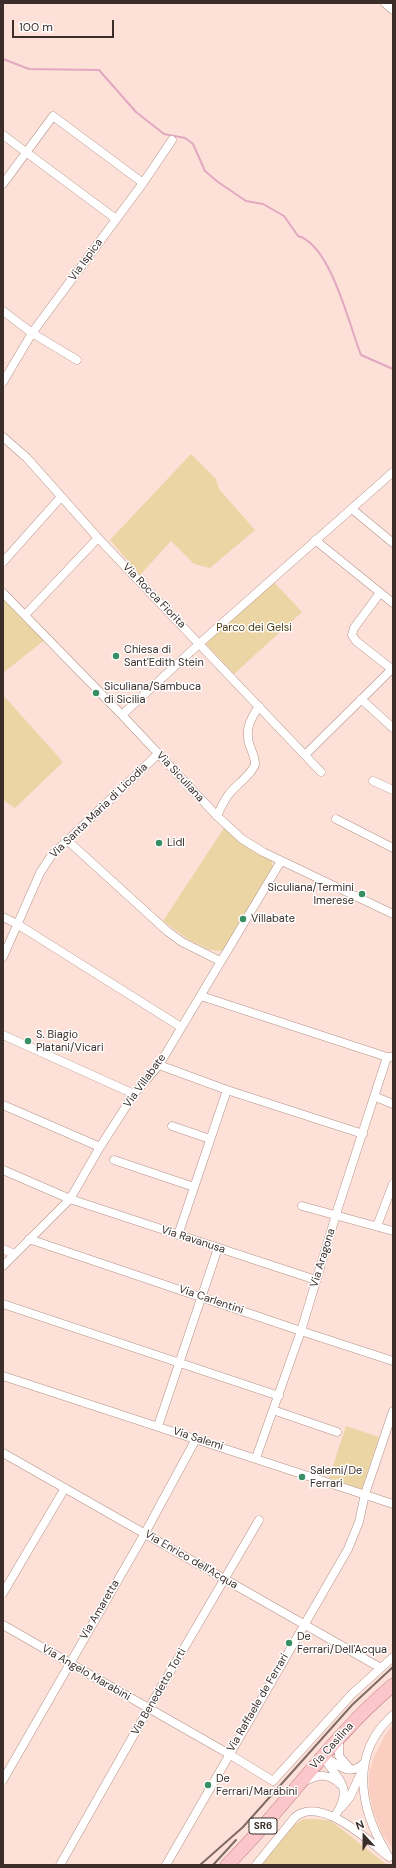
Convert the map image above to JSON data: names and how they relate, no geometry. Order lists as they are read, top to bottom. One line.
{"streets":{"main road":["Via Casilina","SR6"],"street":["Via Ispica","Via Rocca Fiorita","Via Siculiana","Via Santa Maria di Licodia","Via Villabate","Via Ravanusa","Via Aragona","Via Carlentini","Via Salemi","Via Enrico dell'Acqua","Via Amaretta","Via Angelo Marabini","Via Benedetto Torti","Via Raffaele de Ferrari"]},"crossings":[["Via Siculiana","Via Santa Maria di Licodia"],["Via Siculiana","Via Villabate"],["Via Villabate","Via Ravanusa"],["Via Villabate","Via Carlentini"],["Via Ravanusa","Via Aragona"],["Via Aragona","Via Carlentini"],["Via Aragona","Via Salemi"],["Via Salemi","Via Amaretta"],["Via Salemi","Via Raffaele de Ferrari"],["Via Enrico dell'Acqua","Via Amaretta"],["Via Enrico dell'Acqua","Via Benedetto Torti"],["Via Enrico dell'Acqua","Via Raffaele de Ferrari"],["Via Enrico dell'Acqua","Via Casilina"],["Via Amaretta","Via Angelo Marabini"],["Via Angelo Marabini","Via Benedetto Torti"],["Via Angelo Marabini","Via Raffaele de Ferrari"],["Via Angelo Marabini","Via Casilina"]],"parks":["Parco dei Gelsi"],"places":["Chiesa di Sant'Edith Stein","Siculiana/Sambuca di Sicilia","Lidl","Siculiana/Termini Imerese","Villabate","S. Biagio Platani/Vicari","Salemi/De Ferrari","De Ferrari/Dell'Acqua","De Ferrari/Marabini"],"scale_bar":"100 m","north":"top"}
